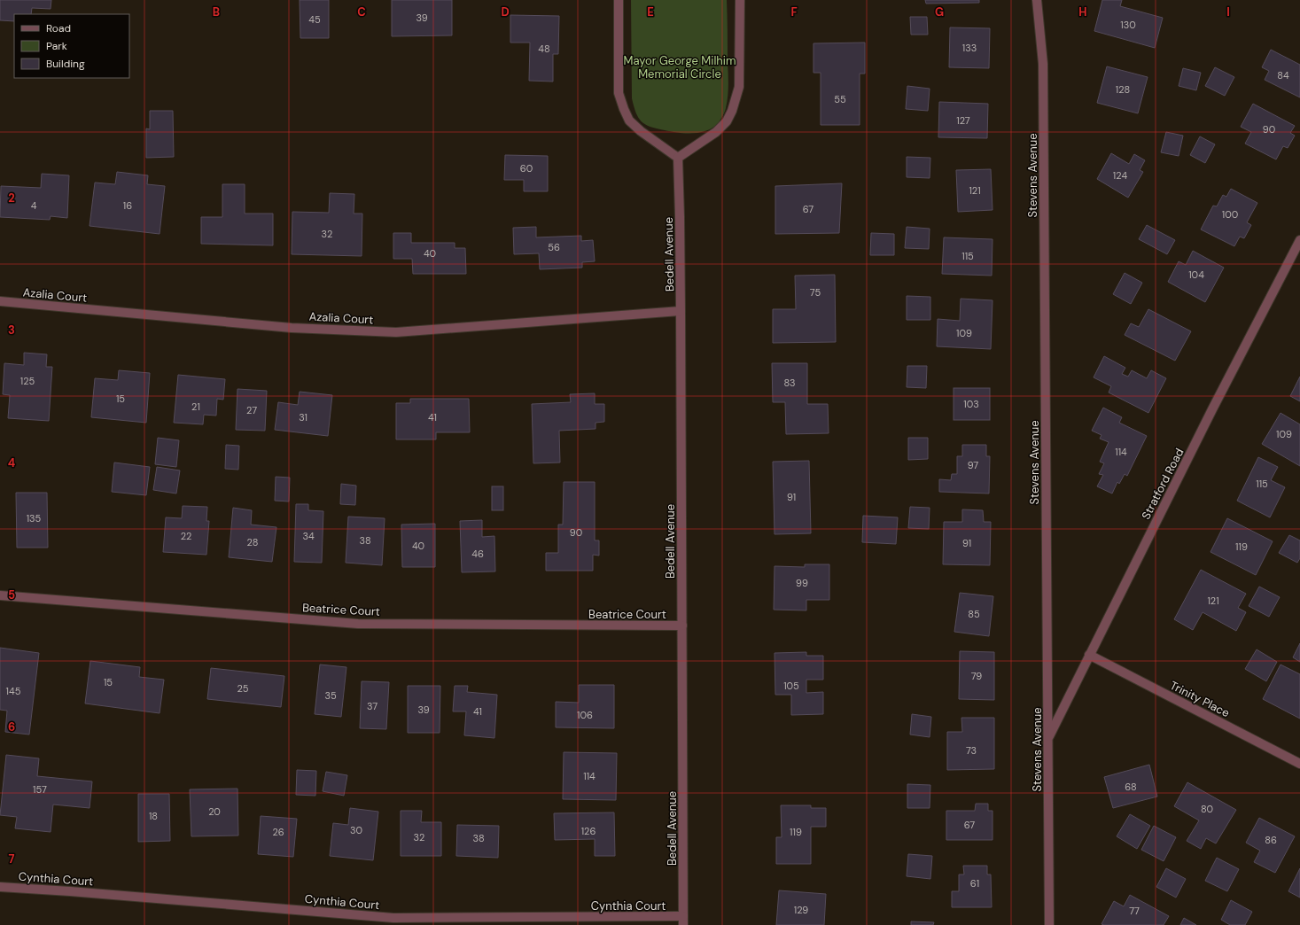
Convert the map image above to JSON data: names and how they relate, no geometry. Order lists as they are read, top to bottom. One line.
{"streets":{"street":["Stevens Avenue","Bedell Avenue","Azalia Court","Stratford Road","Beatrice Court","Trinity Place","Cynthia Court"]},"crossings":[["Stevens Avenue","Stratford Road"],["Bedell Avenue","Azalia Court"],["Bedell Avenue","Beatrice Court"],["Bedell Avenue","Cynthia Court"],["Stratford Road","Trinity Place"]],"parks":["Mayor George Milhim Memorial Circle"],"house_numbers":["39","45","130","133","48","84","128","55","127","90","60","124","121","4","16","67","100","32","56","40","115","104","75","109","125","83","15","103","21","27","31","41","109","114","97","115","91","135","90","22","34","38","28","91","40","119","46","99","121","85","79","15","105","25","145","35","37","39","41","106","73","114","68","157","80","20","18","67","30","126","26","119","32","38","86","61","129","77"],"legend":["Road","Park","Building"],"grid":{"columns":["B","C","D","E","F","G","H","I"],"rows":["2","3","4","5","6","7"]}}
